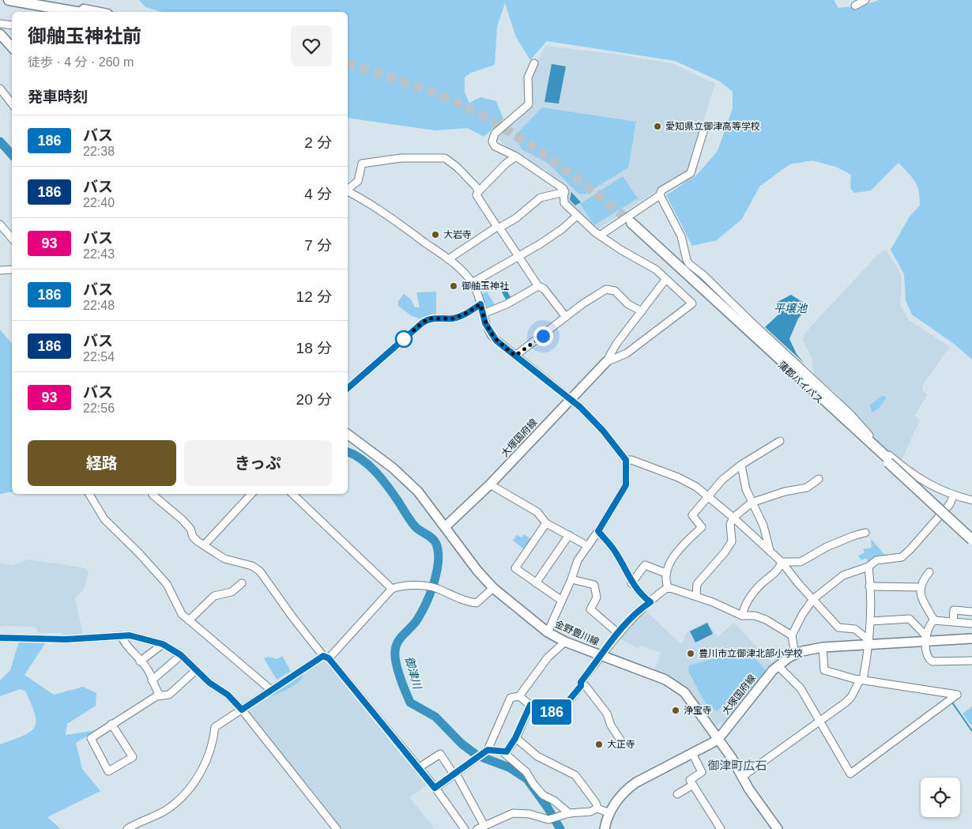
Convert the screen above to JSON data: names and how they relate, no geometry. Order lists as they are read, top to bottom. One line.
{"streets":{"highway":["蒲郡バイパス"],"main road":["大塚国府線","金野豊川線"]},"crossings":[["大塚国府線","金野豊川線"]],"districts":["御津町広石"],"water":["平壌池","御津川"],"places":["愛知県立御津高等学校","大岩寺","御舳玉神社","豊川市立御津北部小学校","浄宝寺","大正寺"],"lines":["bus line 186"],"page":{"on_map":"186","heading":[["御舳玉神社前","徒歩 · 4 分 · 260 m"],"発車時刻"],"list":[{"mark":"186","name":"バス","note":"22:38","value":"2 分"},{"mark":"186","name":"バス","note":"22:40","value":"4 分"},{"mark":"93","name":"バス","note":"22:43","value":"7 分"},{"mark":"186","name":"バス","note":"22:48","value":"12 分"},{"mark":"186","name":"バス","note":"22:54","value":"18 分"},{"mark":"93","name":"バス","note":"22:56","value":"20 分"}],"buttons":["経路","きっぷ"]}}
